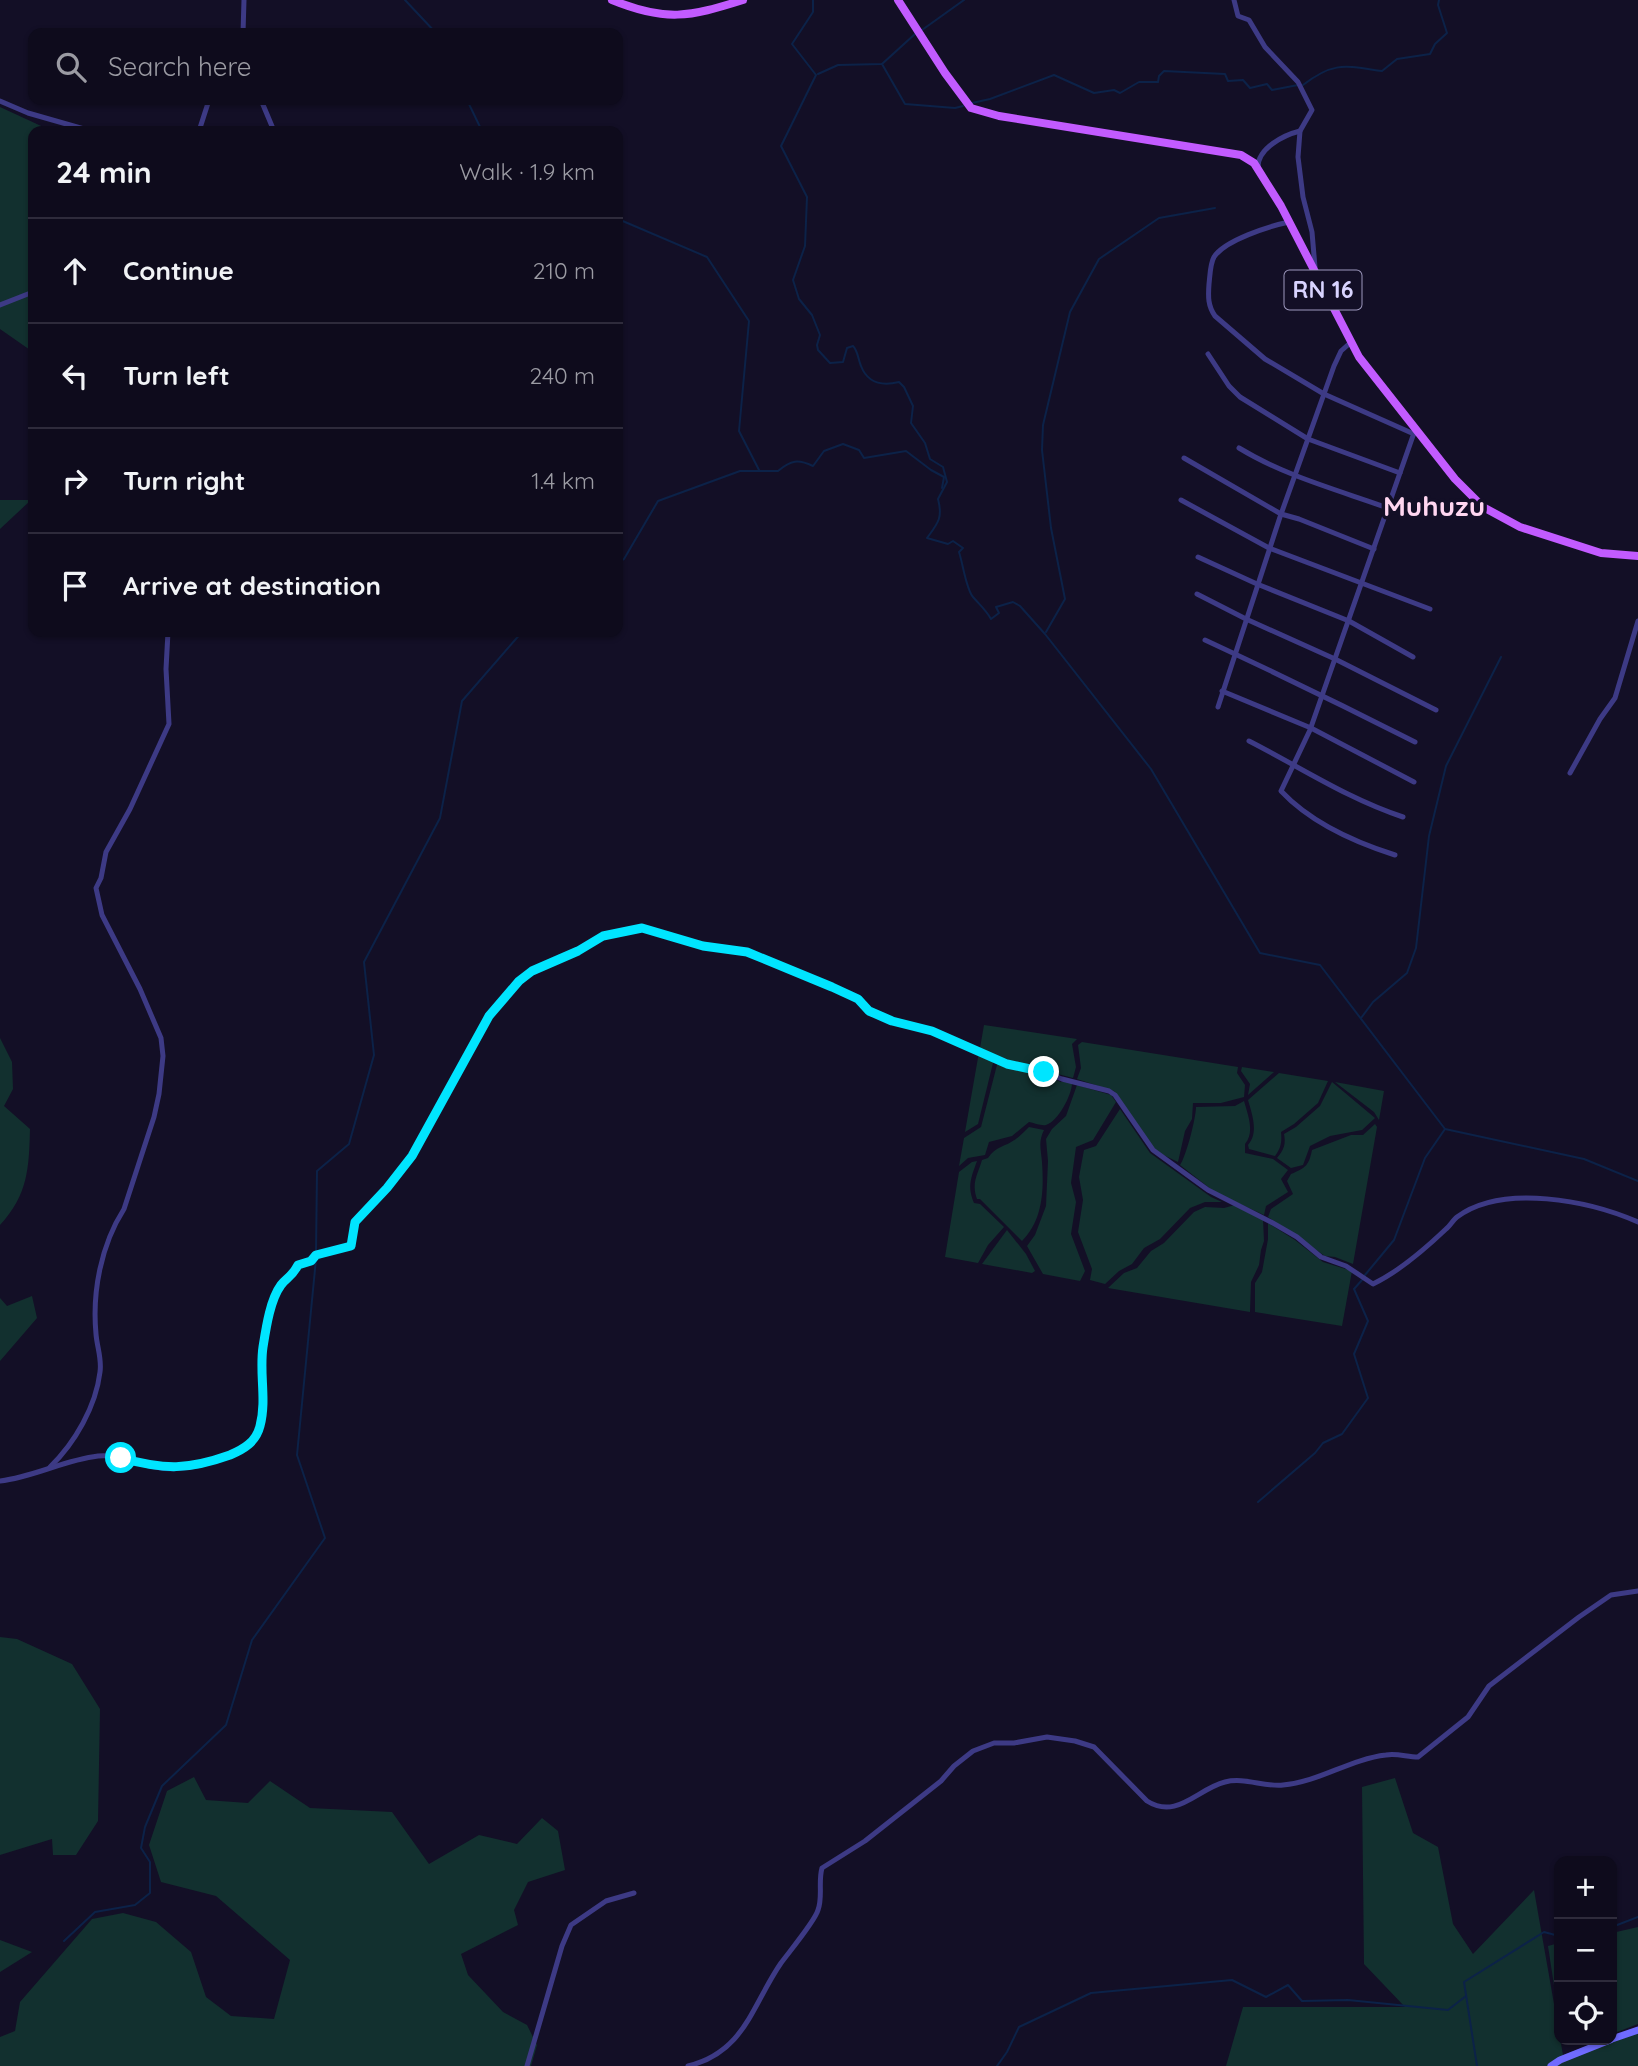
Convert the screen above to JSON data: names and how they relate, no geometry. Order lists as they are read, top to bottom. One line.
{"streets":{"main road":["RN 16"]},"districts":["Muhuzu"],"page":{"search":"Search here","heading":["24 min","Walk · 1.9 km"],"list":[["Continue","210 m"],["Turn left","240 m"],["Turn right","1.4 km"],"Arrive at destination"],"map_buttons":["+","−"]}}
